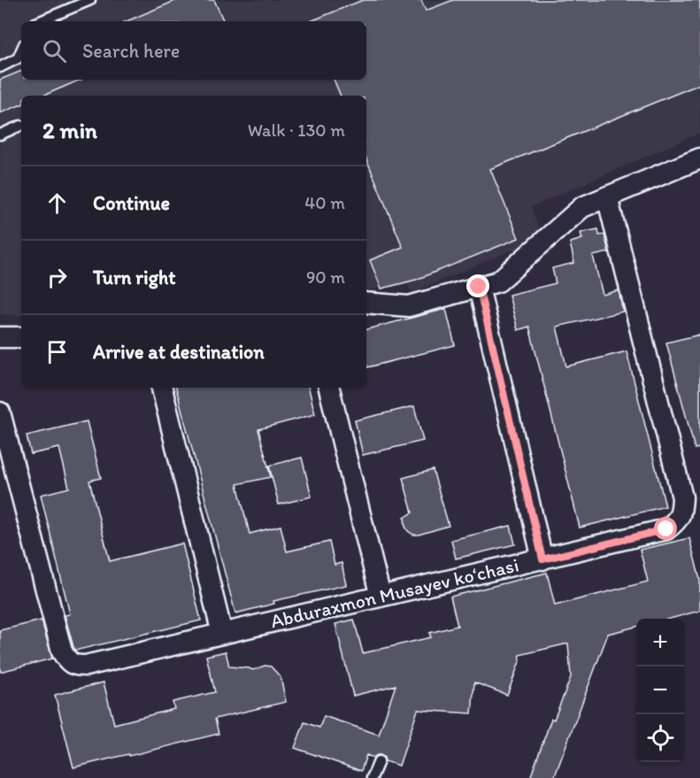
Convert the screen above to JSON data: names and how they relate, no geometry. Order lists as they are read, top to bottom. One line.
{"streets":{"street":["Abduraxmon Musayev koʻchasi"]},"page":{"search":"Search here","heading":["2 min","Walk · 130 m"],"list":[["Continue","40 m"],["Turn right","90 m"],"Arrive at destination"],"map_buttons":["+","−"]}}
